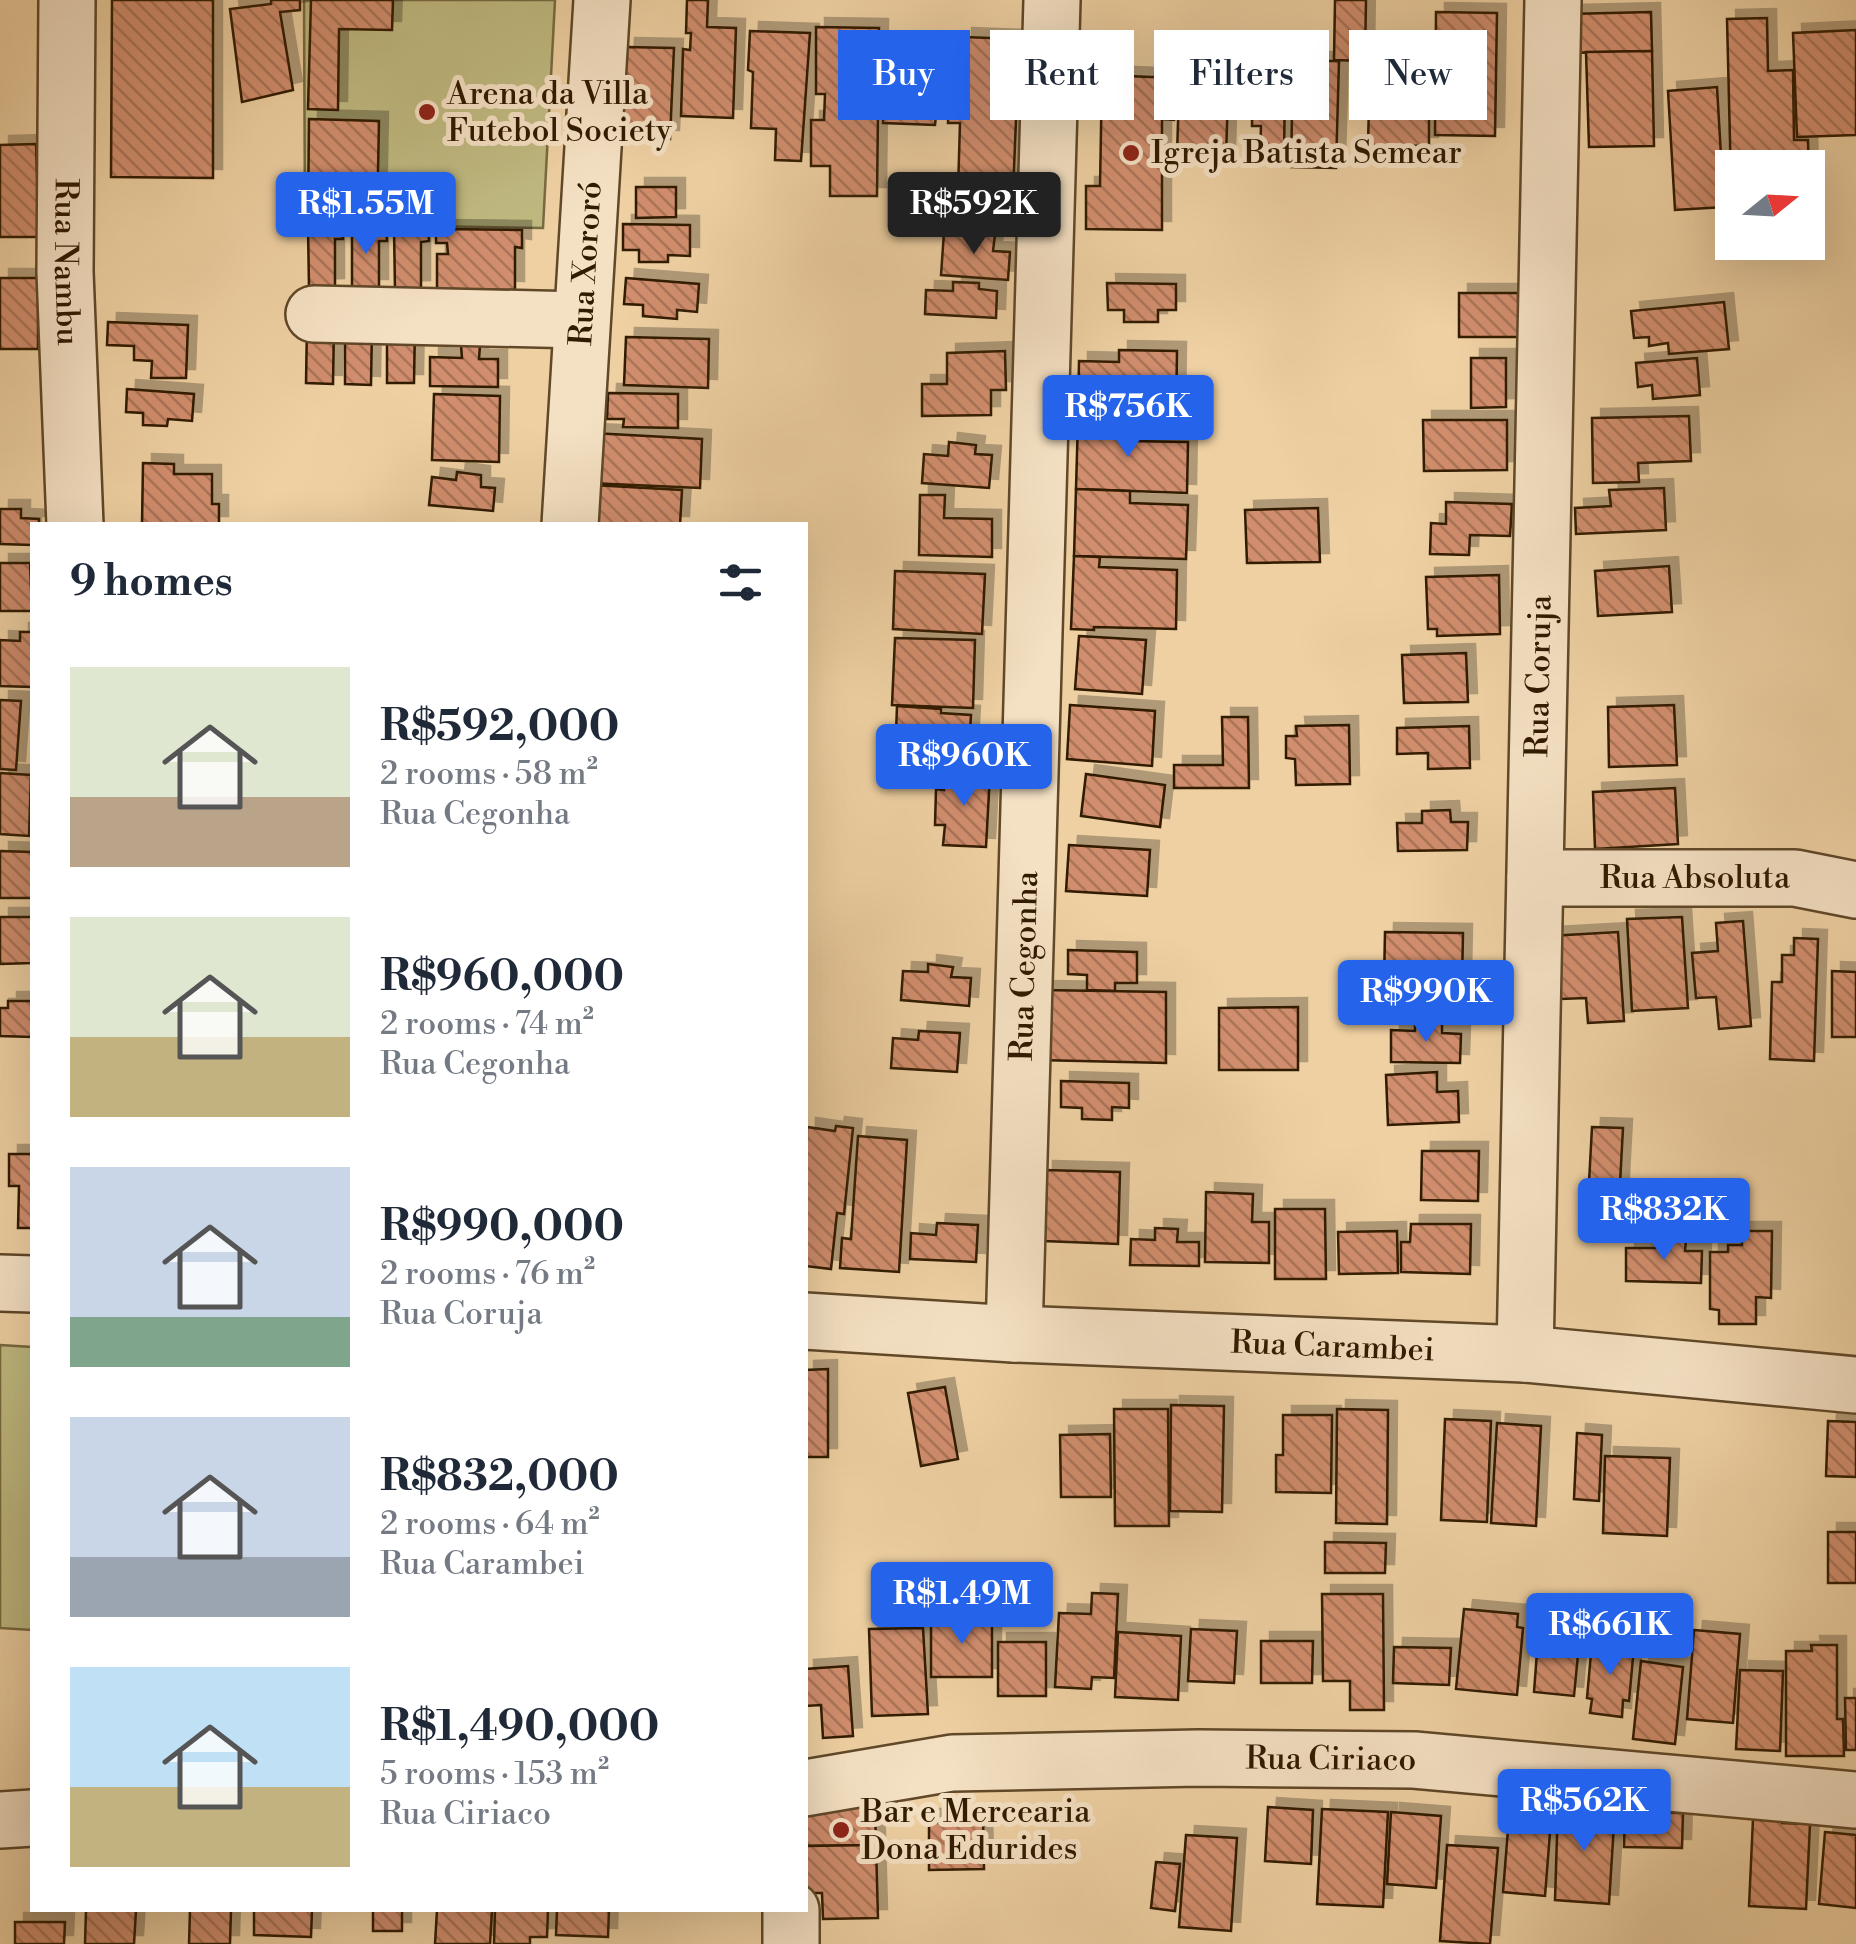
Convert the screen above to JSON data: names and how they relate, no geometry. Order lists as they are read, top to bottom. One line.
{"streets":{"street":["Rua Xororó","Rua Nambu","Rua Coruja","Rua Absoluta","Rua Cegonha","Rua Carambei","Rua Ciriaco"]},"crossings":[["Rua Coruja","Rua Absoluta"],["Rua Coruja","Rua Carambei"],["Rua Cegonha","Rua Carambei"]],"places":["Arena da Villa Futebol Society","Igreja Batista Semear","Bar e Mercearia Dona Edurides"],"north":"right","page":{"chip":["Buy","Rent","Filters","New"],"price":["R$1.55M","R$592K","R$756K","R$960K","R$990K","R$832K","R$1.49M","R$661K","R$562K"],"heading":"9 homes","list":[{"name":"R$592,000","note":"2 rooms · 58 m² · Rua Cegonha"},{"name":"R$960,000","note":"2 rooms · 74 m² · Rua Cegonha"},{"name":"R$990,000","note":"2 rooms · 76 m² · Rua Coruja"},{"name":"R$832,000","note":"2 rooms · 64 m² · Rua Carambei"},{"name":"R$1,490,000","note":"5 rooms · 153 m² · Rua Ciriaco"}]}}
